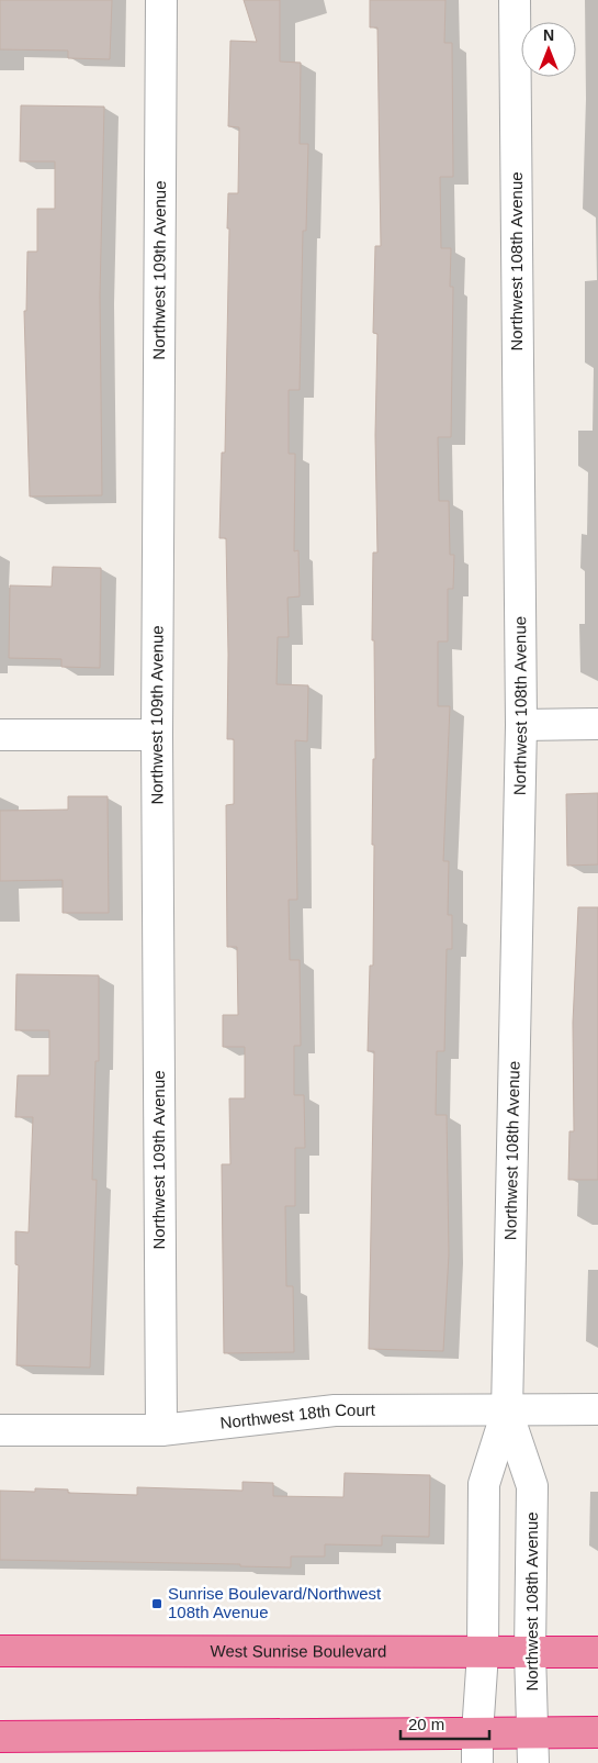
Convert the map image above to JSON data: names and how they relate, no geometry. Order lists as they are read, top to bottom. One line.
{"streets":{"highway":["West Sunrise Boulevard"],"street":["Northwest 108th Avenue","Northwest 109th Avenue","Northwest 18th Court"]},"crossings":[["Northwest 108th Avenue","Northwest 18th Court"],["Northwest 108th Avenue","West Sunrise Boulevard"],["Northwest 109th Avenue","Northwest 18th Court"]],"places":{"transit":["Sunrise Boulevard/Northwest 108th Avenue"]},"scale_bar":"20 m","north":"top"}
